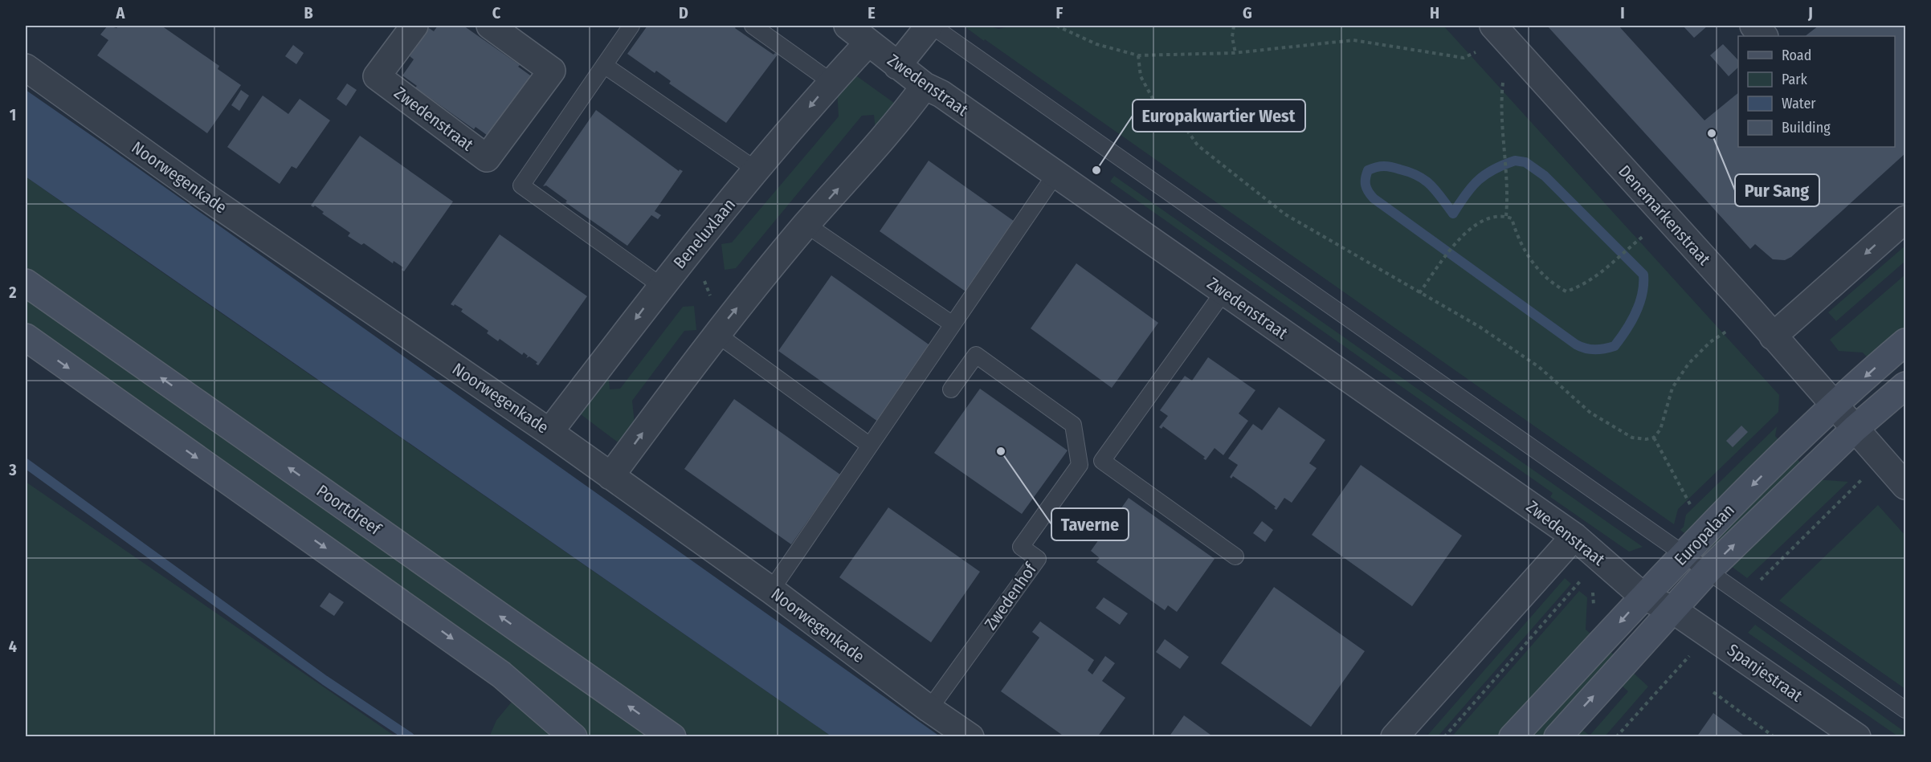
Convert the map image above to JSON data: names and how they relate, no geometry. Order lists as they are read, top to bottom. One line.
{"streets":{"main road":["Poortdreef","Europalaan"],"street":["Zwedenstraat","Noorwegenkade","Denemarkenstraat","Beneluxlaan","Spanjestraat"],"lane":["Zwedenhof"]},"crossings":[["Zwedenstraat","Beneluxlaan"],["Zwedenstraat","Europalaan"],["Zwedenstraat","Spanjestraat"],["Noorwegenkade","Beneluxlaan"],["Noorwegenkade","Zwedenhof"],["Denemarkenstraat","Europalaan"],["Europalaan","Spanjestraat"]],"places":["Pur Sang","Europakwartier West","Taverne"],"legend":["Road","Park","Water","Building"],"grid":{"columns":["A","B","C","D","E","F","G","H","I","J"],"rows":["1","2","3","4"]}}
